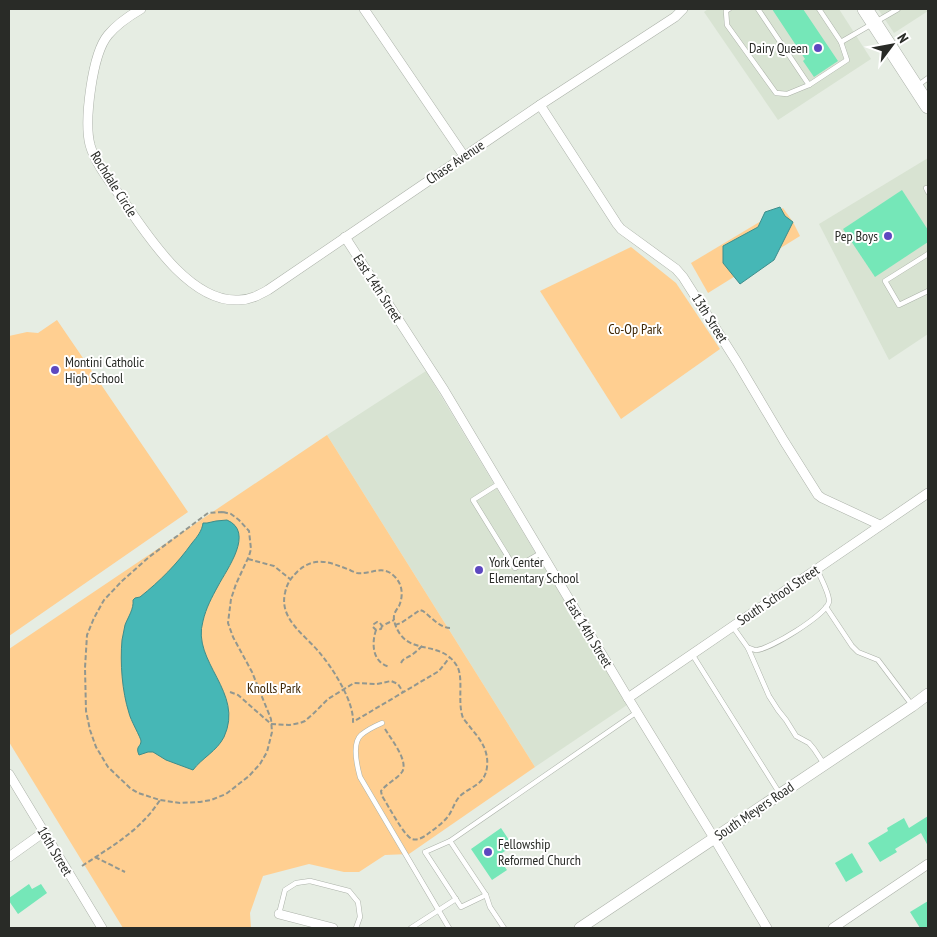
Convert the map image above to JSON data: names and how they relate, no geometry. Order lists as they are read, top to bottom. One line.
{"streets":{"street":["Chase Avenue","Rochdale Circle","East 14th Street","13th Street","South School Street","South Meyers Road","16th Street"]},"crossings":[["Chase Avenue","Rochdale Circle"],["Chase Avenue","East 14th Street"],["Chase Avenue","13th Street"],["East 14th Street","South School Street"],["East 14th Street","South Meyers Road"],["13th Street","South School Street"]],"parks":["Co-Op Park","Knolls Park"],"places":["Dairy Queen","Pep Boys","Montini Catholic High School","York Center Elementary School","Fellowship Reformed Church"],"north":"top right"}
